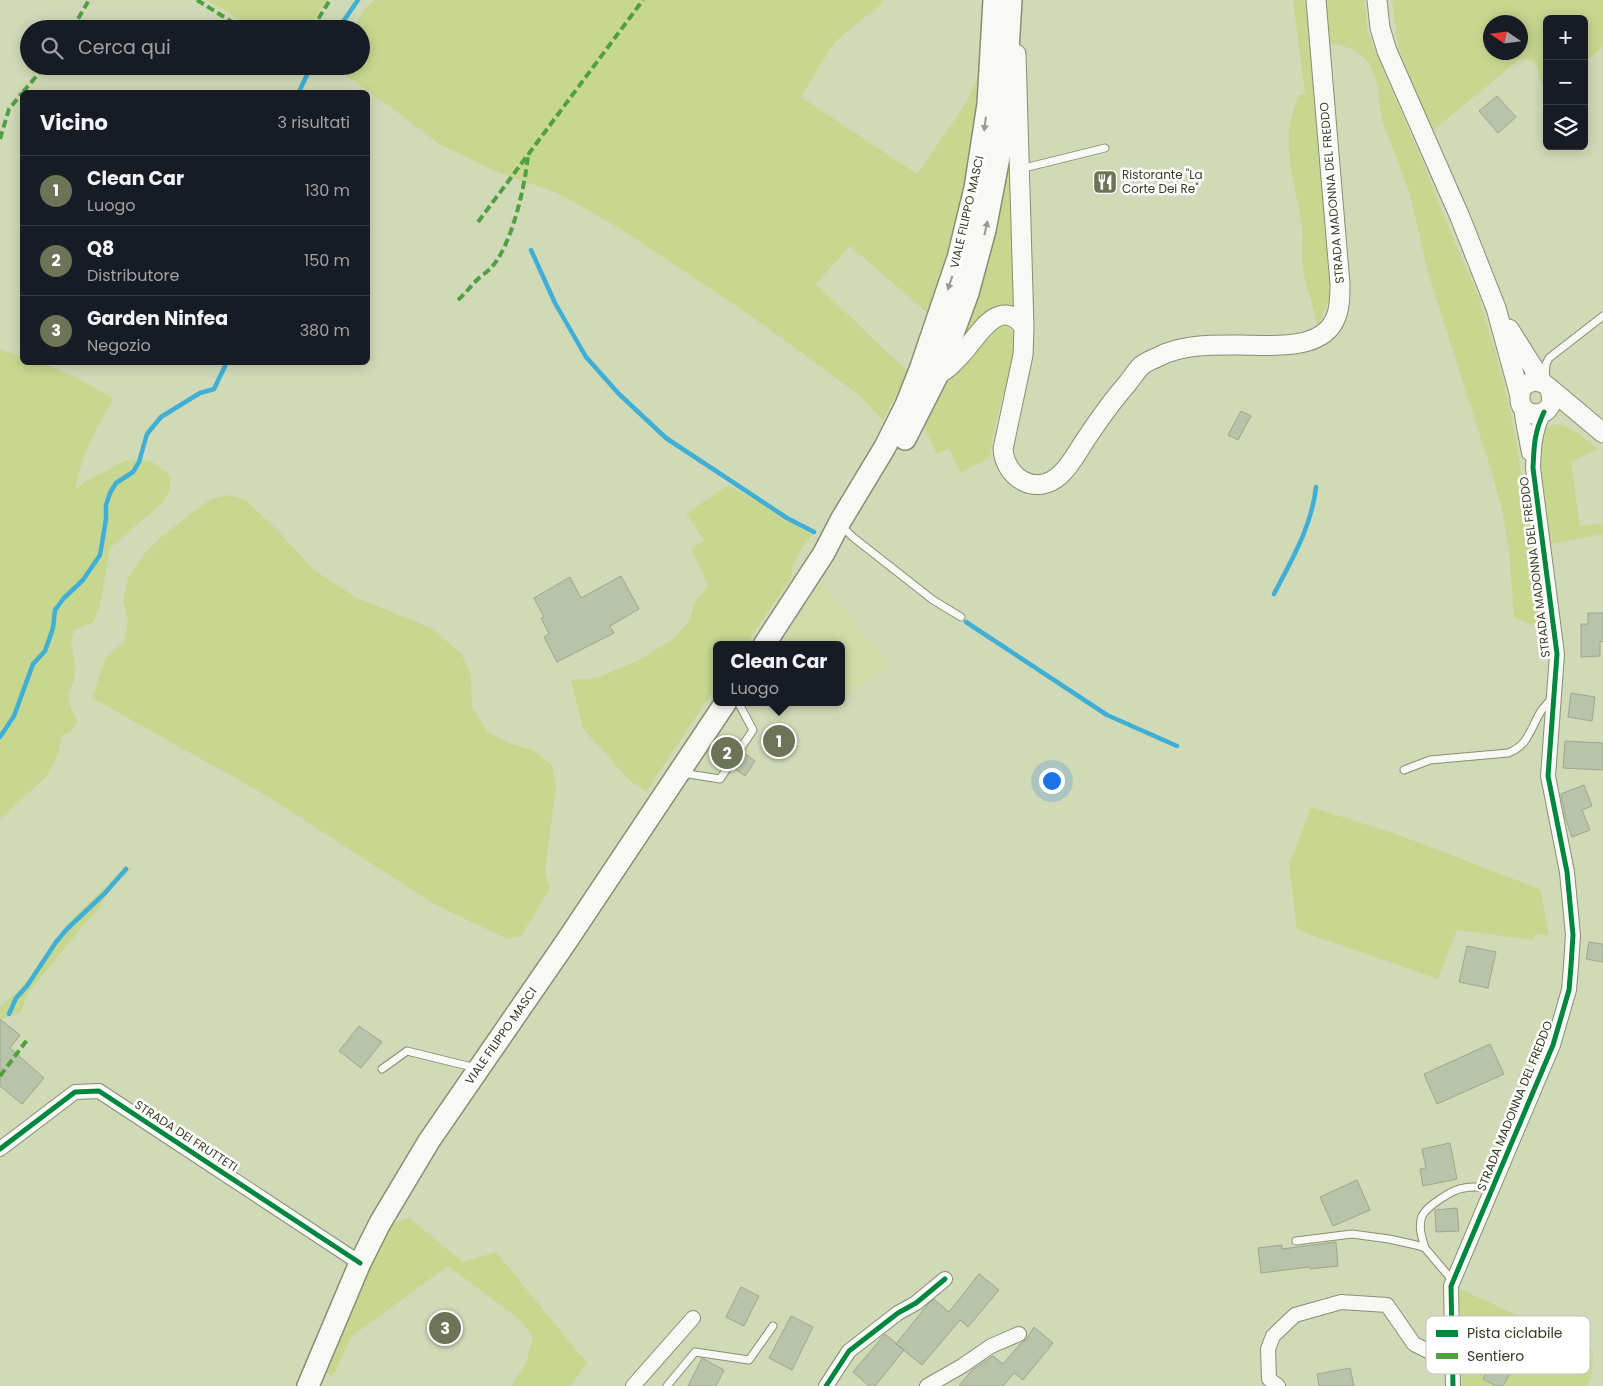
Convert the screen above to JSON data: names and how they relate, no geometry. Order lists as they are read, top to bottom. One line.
{"streets":{"main road":["STRADA MADONNA DEL FREDDO","VIALE FILIPPO MASCI"],"street":["STRADA DEI FRUTTETI"]},"crossings":[["STRADA MADONNA DEL FREDDO","VIALE FILIPPO MASCI"],["VIALE FILIPPO MASCI","STRADA DEI FRUTTETI"]],"places":{"restaurant":["Ristorante \"La Corte Dei Re\""]},"legend":["Pista ciclabile","Sentiero"],"north":"left","page":{"map_buttons":["+","−"],"search":"Cerca qui","heading":["Vicino","3 risultati"],"list":[{"mark":"1","name":"Clean Car","note":"Luogo","value":"130 m"},{"mark":"2","name":"Q8","note":"Distributore","value":"150 m"},{"mark":"3","name":"Garden Ninfea","note":"Negozio","value":"380 m"}],"popup":["Clean Car","Luogo"],"pins":["1","2","3"]}}
